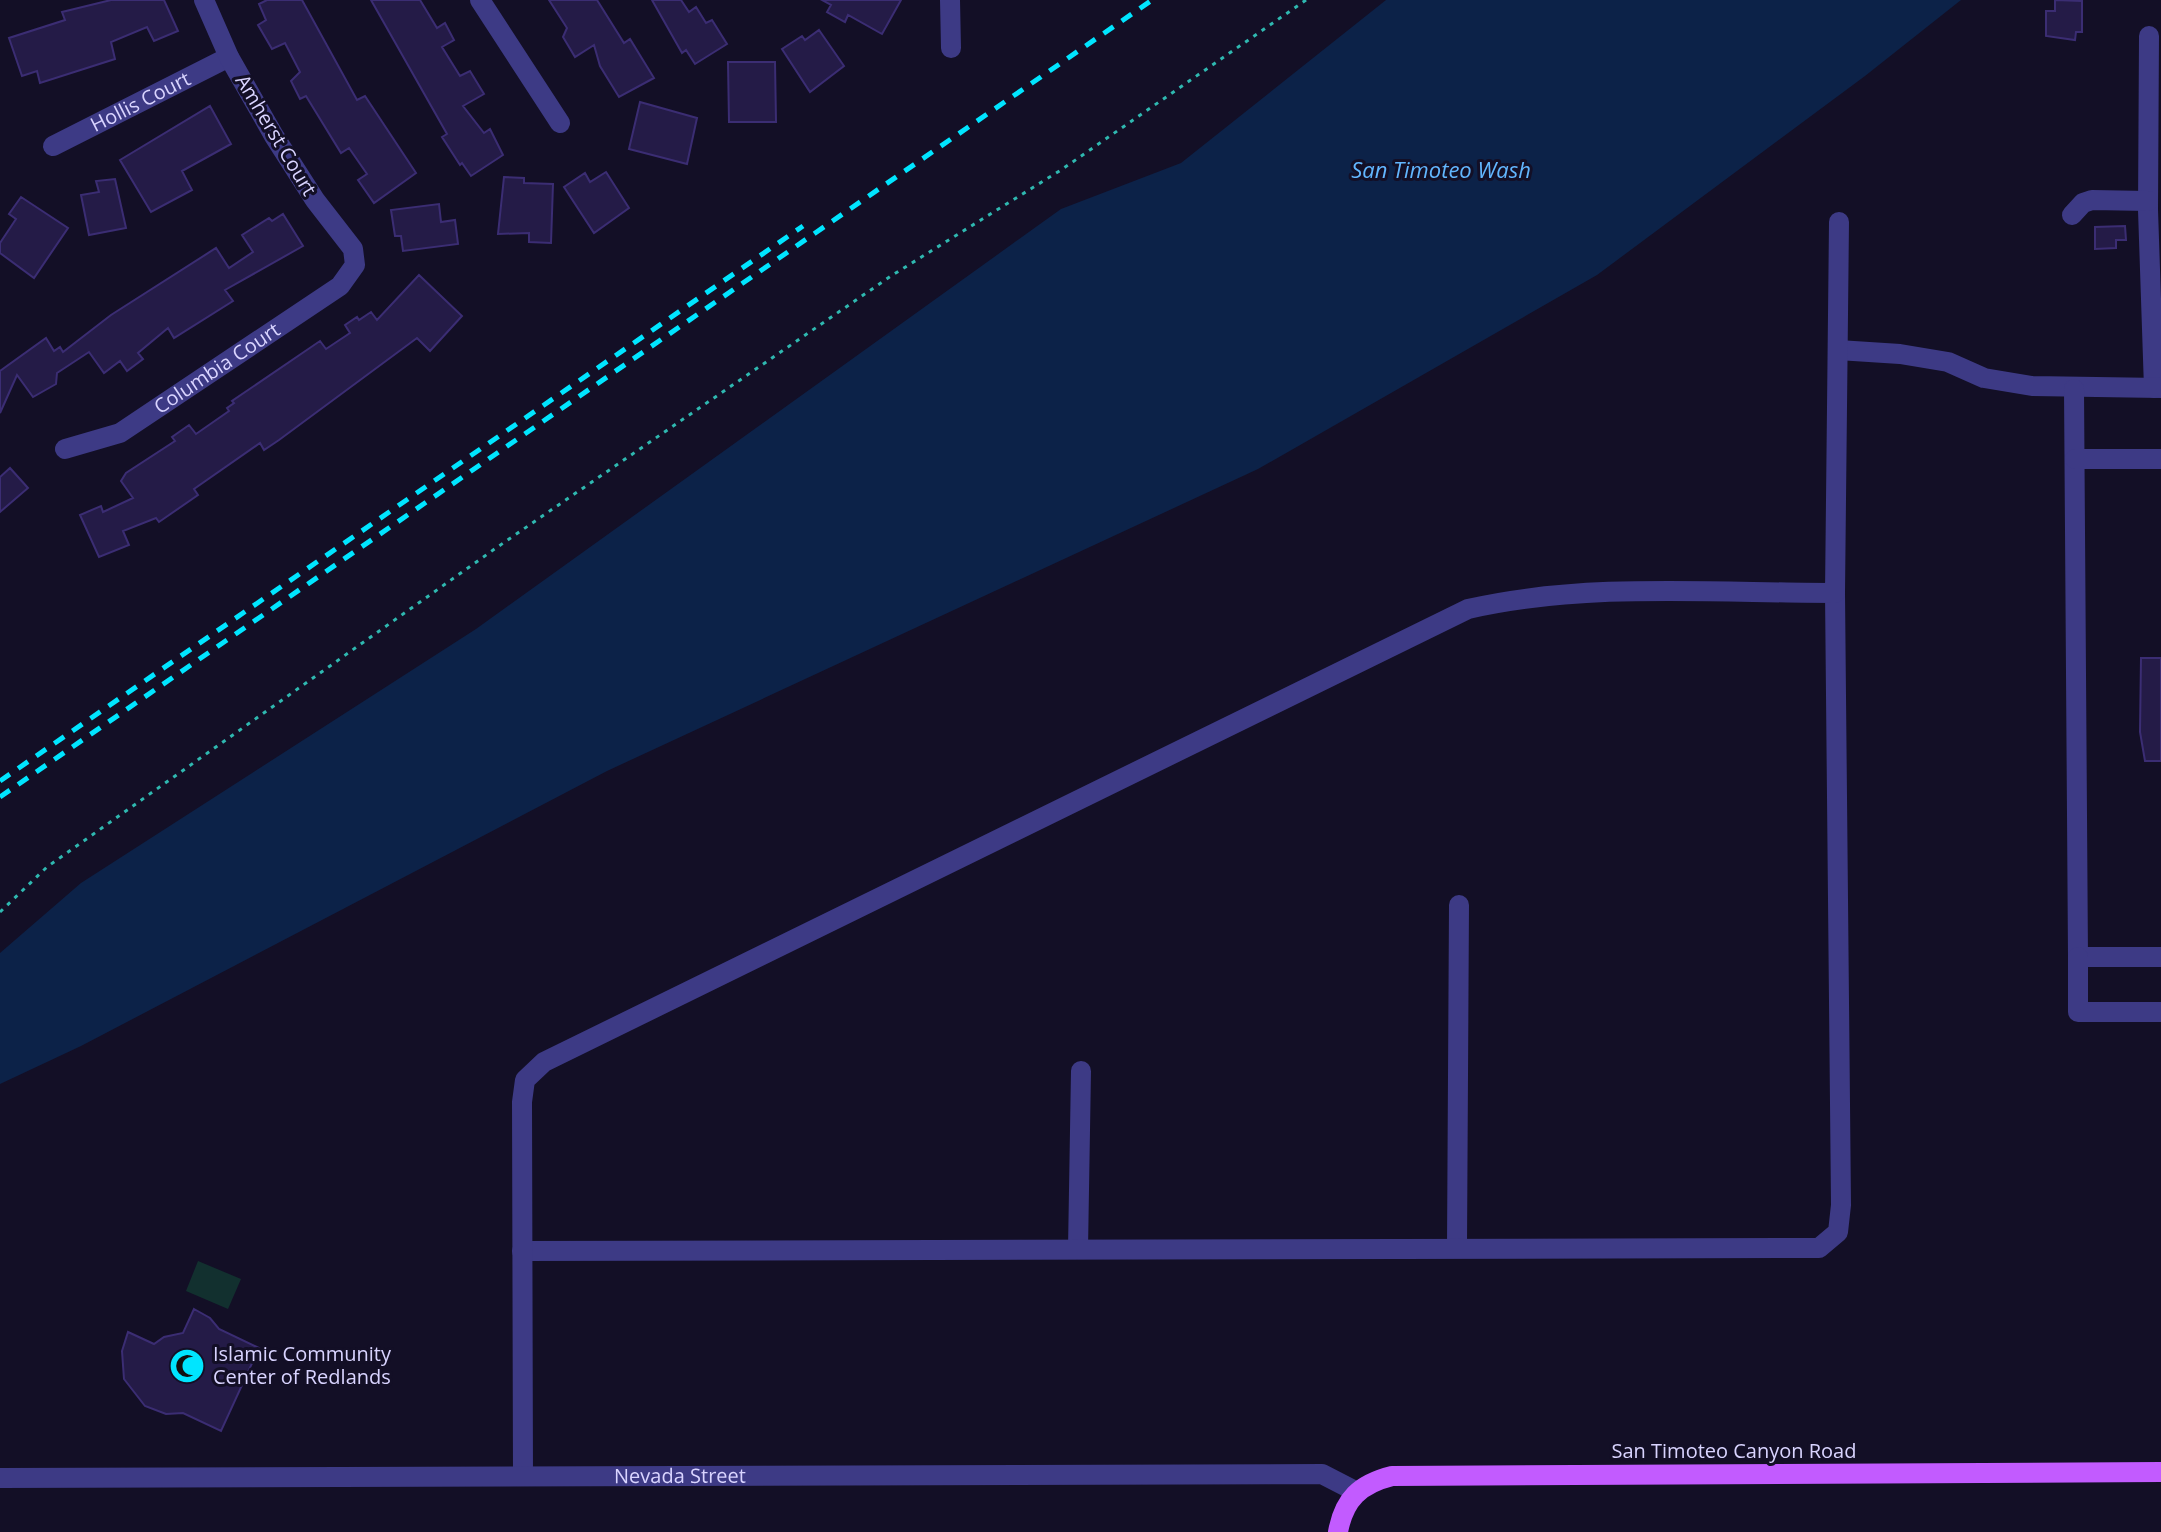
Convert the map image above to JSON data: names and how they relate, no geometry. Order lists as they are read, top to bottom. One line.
{"streets":{"main road":["San Timoteo Canyon Road"],"street":["Hollis Court","Amherst Court","Columbia Court","Nevada Street"]},"crossings":[["Hollis Court","Amherst Court"],["Amherst Court","Columbia Court"],["San Timoteo Canyon Road","Nevada Street"]],"water":["San Timoteo Wash"],"places":{"mosque":["Islamic Community Center of Redlands"]}}
